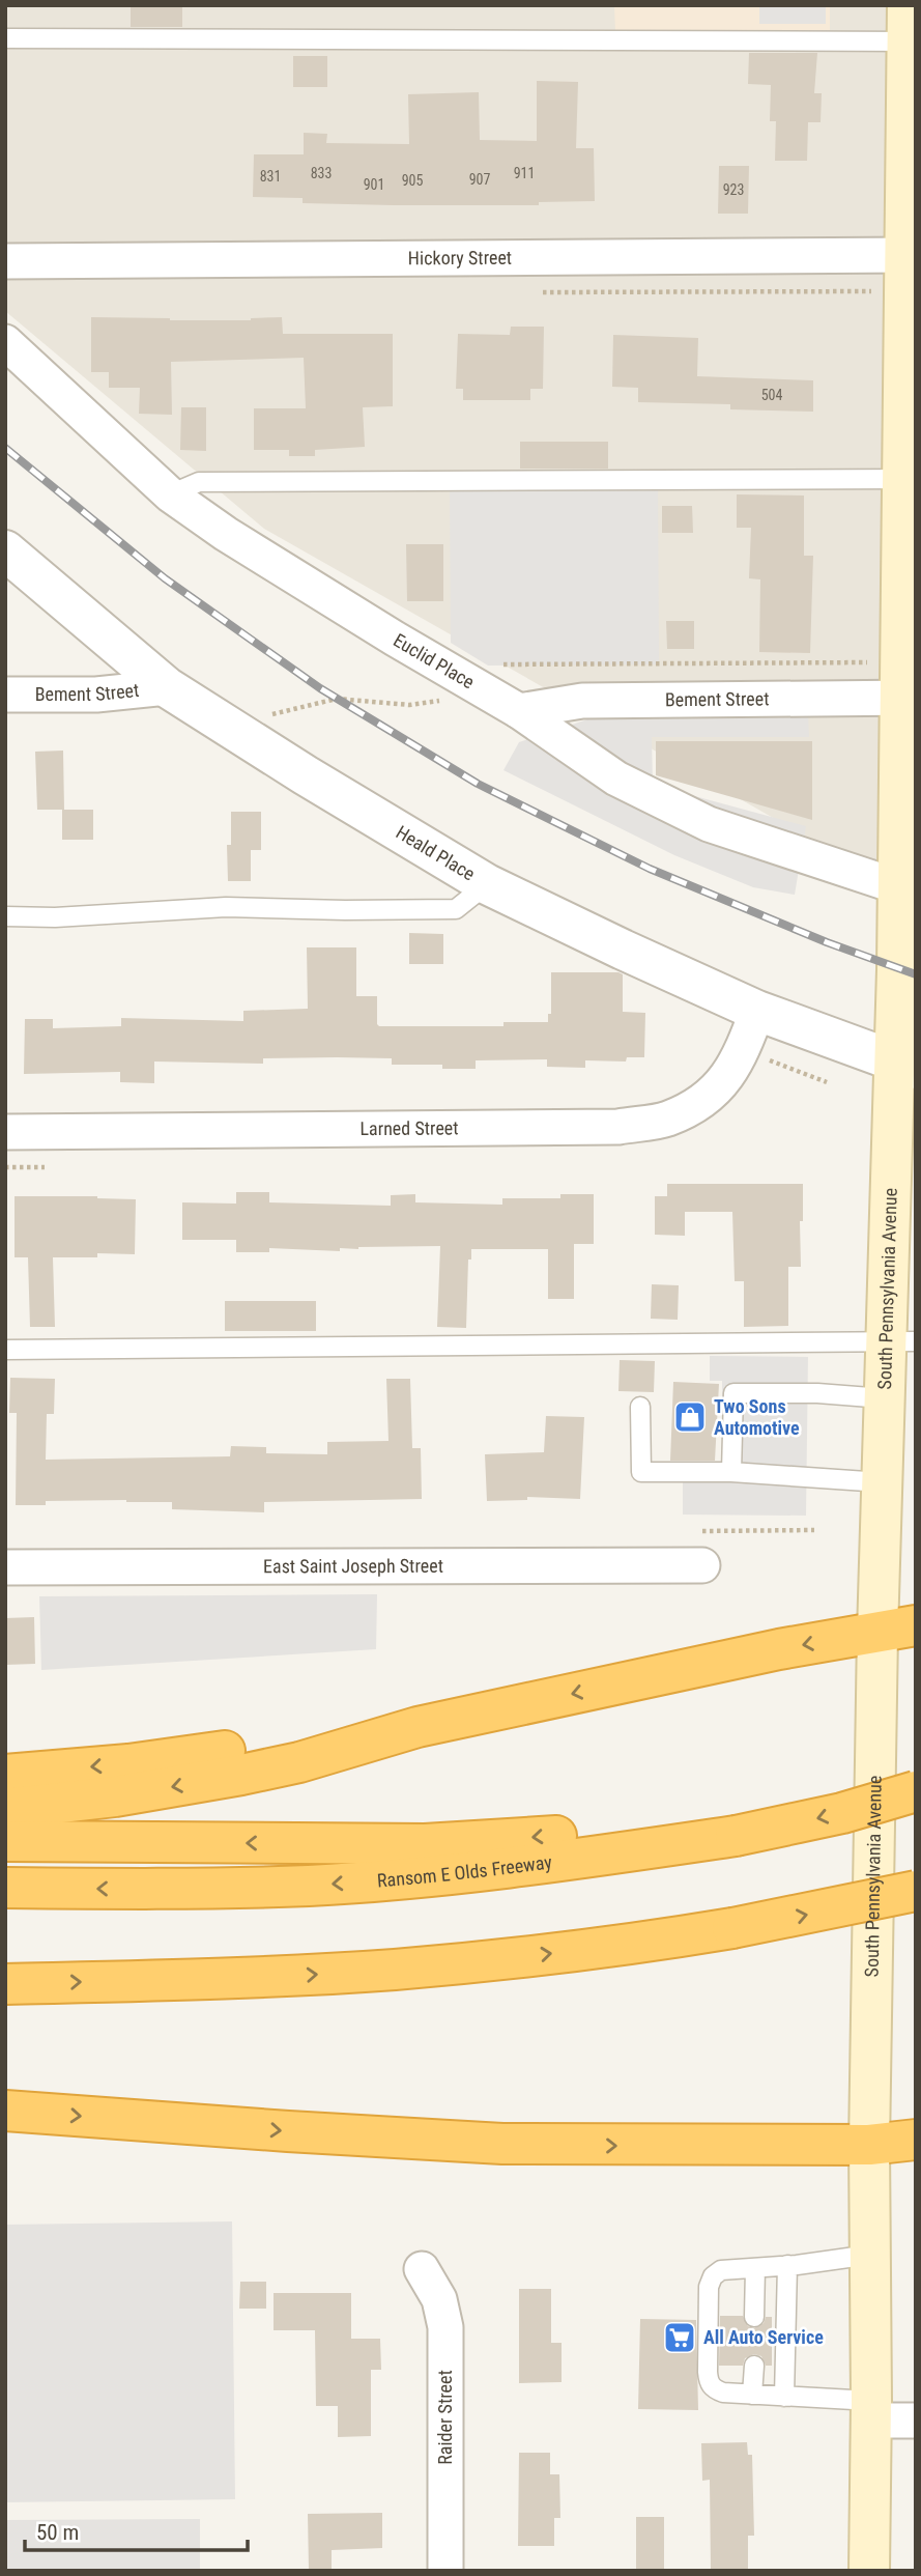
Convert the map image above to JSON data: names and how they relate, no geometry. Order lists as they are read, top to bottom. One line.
{"streets":{"highway":["Ransom E Olds Freeway"],"main road":["South Pennsylvania Avenue"],"street":["Hickory Street","Euclid Place","Bement Street","Heald Place","Larned Street","East Saint Joseph Street","Raider Street"]},"crossings":[["Hickory Street","South Pennsylvania Avenue"],["Euclid Place","Bement Street"],["Euclid Place","South Pennsylvania Avenue"],["Bement Street","Heald Place"],["Bement Street","South Pennsylvania Avenue"],["Heald Place","Larned Street"],["Heald Place","South Pennsylvania Avenue"]],"places":{"shop":["Two Sons Automotive"],"supermarket":["All Auto Service"]},"house_numbers":["833","911","831","907","905","901","923","504"],"scale_bar":"50 m"}
